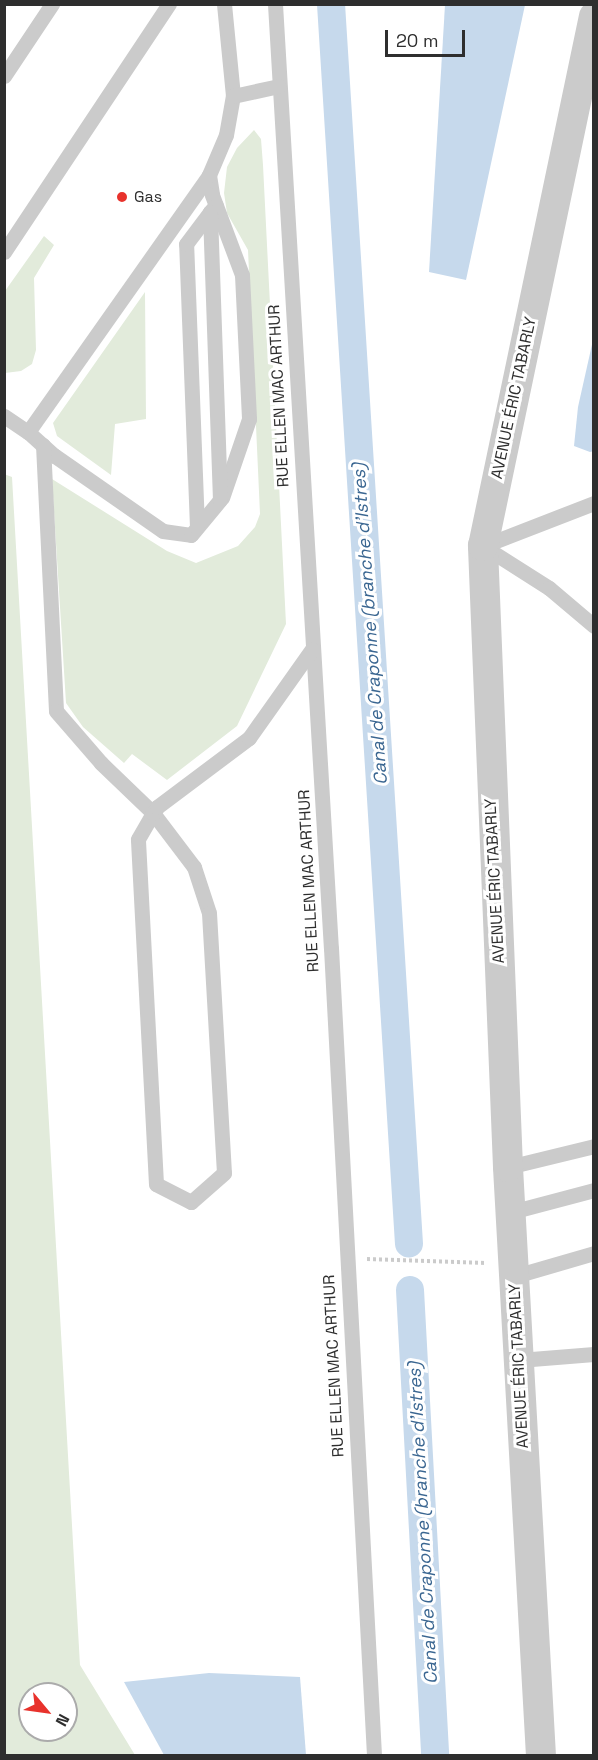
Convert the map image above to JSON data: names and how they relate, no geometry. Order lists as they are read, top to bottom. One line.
{"streets":{"street":["AVENUE ÉRIC TABARLY"],"lane":["RUE ELLEN MAC ARTHUR"]},"water":["Canal de Craponne (branche d'Istres)"],"places":["Gas"],"scale_bar":"20 m","north":"bottom right"}
